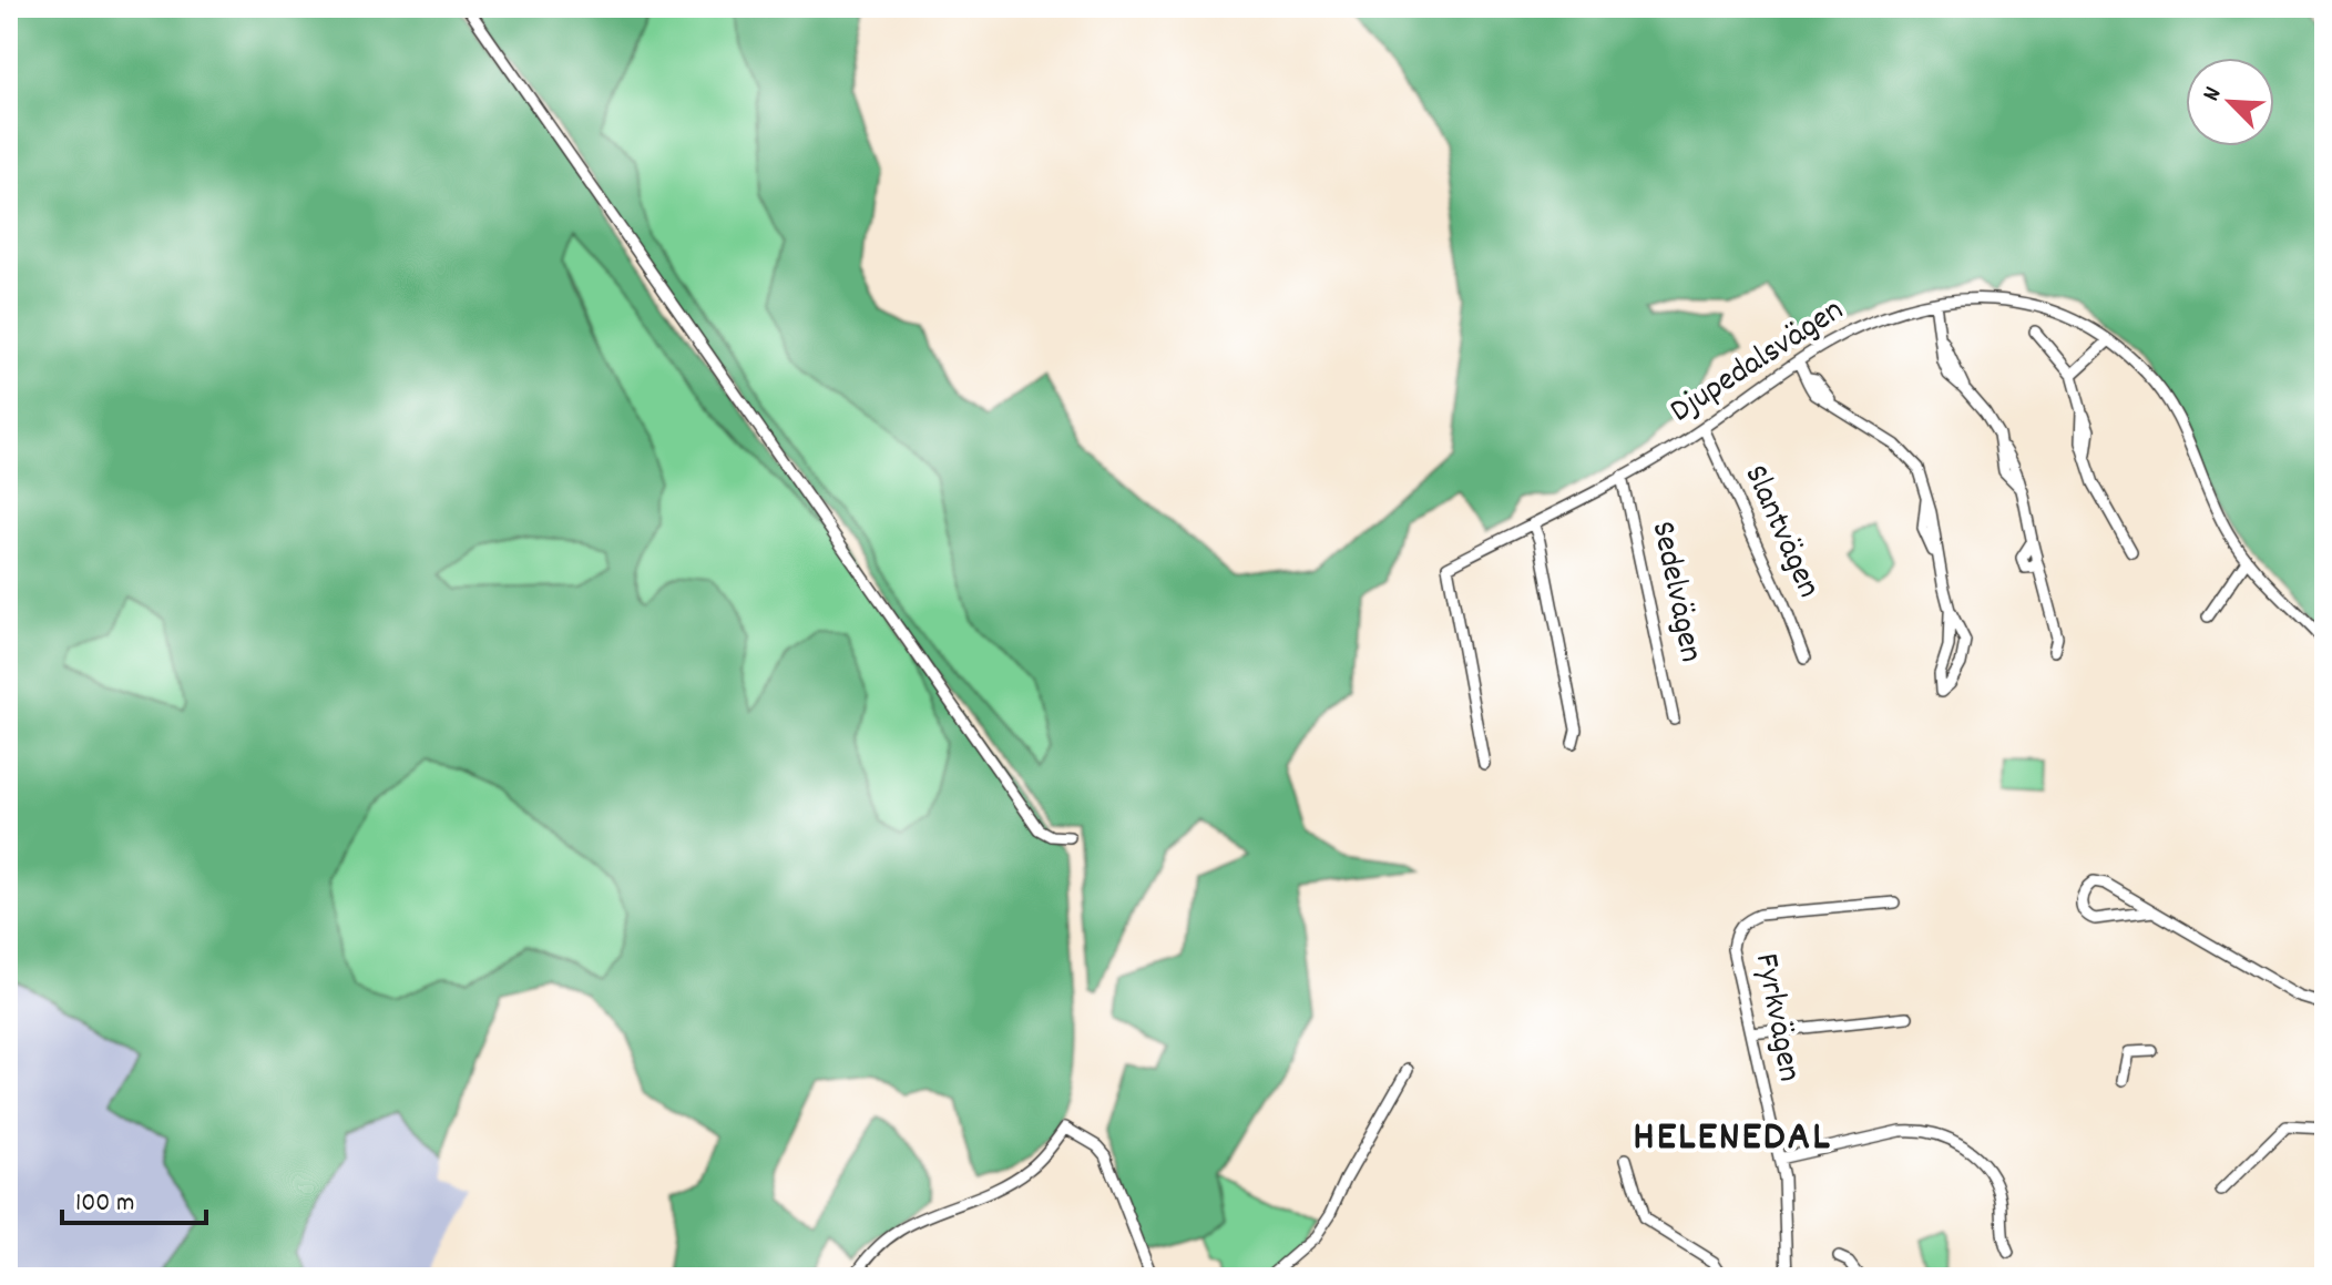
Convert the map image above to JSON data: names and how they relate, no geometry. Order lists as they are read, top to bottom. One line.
{"streets":{"street":["Djupedalsvägen","Slantvägen","Sedelvägen","Fyrkvägen"]},"crossings":[["Djupedalsvägen","Slantvägen"],["Djupedalsvägen","Sedelvägen"]],"districts":["HELENEDAL"],"scale_bar":"100 m","north":"top left"}
